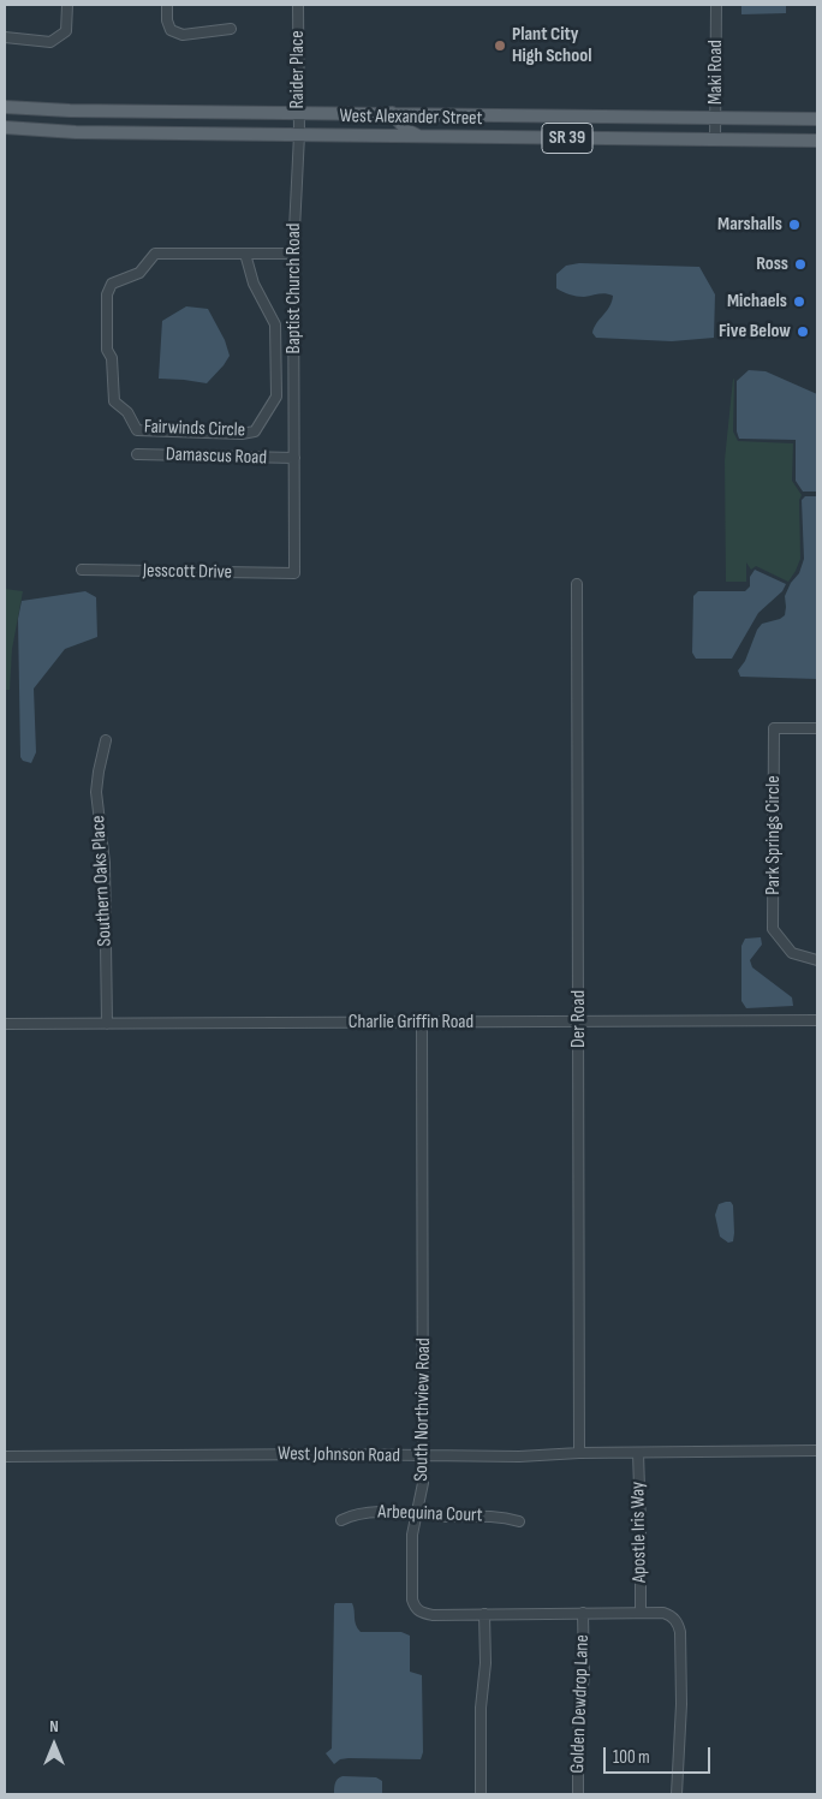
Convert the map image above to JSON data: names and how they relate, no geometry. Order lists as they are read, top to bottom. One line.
{"streets":{"main road":["West Alexander Street","SR 39"],"street":["Raider Place","Maki Road","Baptist Church Road","Fairwinds Circle","Damascus Road","Jesscott Drive","Park Springs Circle","Southern Oaks Place","Der Road","Charlie Griffin Road","South Northview Road","West Johnson Road","Arbequina Court","Apostle Iris Way","Golden Dewdrop Lane"]},"crossings":[["Raider Place","West Alexander Street"],["Raider Place","Baptist Church Road"],["Maki Road","West Alexander Street"],["West Alexander Street","Baptist Church Road"],["Baptist Church Road","Fairwinds Circle"],["Baptist Church Road","Damascus Road"],["Baptist Church Road","Jesscott Drive"],["Southern Oaks Place","Charlie Griffin Road"],["Der Road","Charlie Griffin Road"],["Der Road","West Johnson Road"],["Charlie Griffin Road","South Northview Road"],["South Northview Road","West Johnson Road"],["South Northview Road","Arbequina Court"],["South Northview Road","Apostle Iris Way"],["South Northview Road","Golden Dewdrop Lane"],["West Johnson Road","Apostle Iris Way"]],"places":["Plant City High School","Marshalls","Ross","Michaels","Five Below"],"scale_bar":"100 m","north":"top"}
